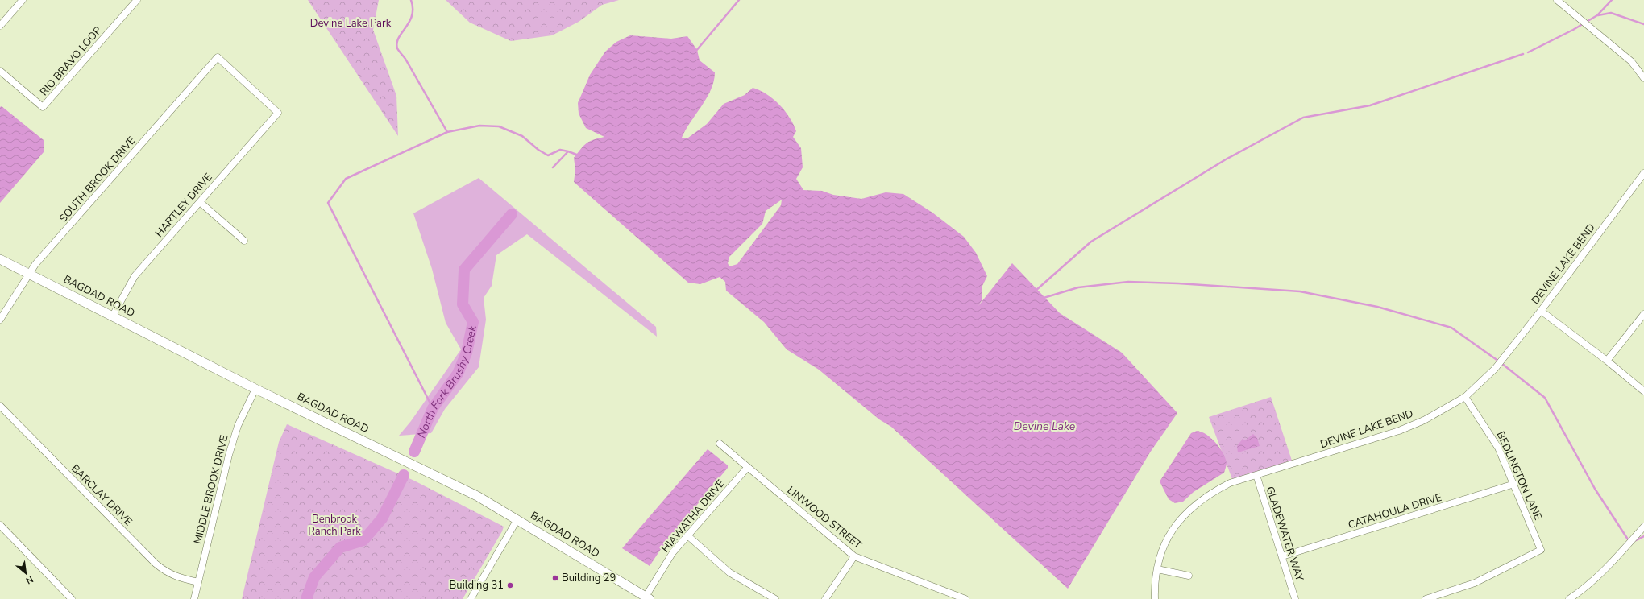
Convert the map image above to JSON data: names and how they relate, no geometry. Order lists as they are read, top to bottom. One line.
{"streets":{"street":["RIO BRAVO LOOP","SOUTH BROOK DRIVE","HARTLEY DRIVE","DEVINE LAKE BEND","BAGDAD ROAD","BEDLINGTON LANE","MIDDLE BROOK DRIVE","BARCLAY DRIVE","CATAHOULA DRIVE","HIAWATHA DRIVE","LINWOOD STREET","GLADEWATER WAY"]},"crossings":[["SOUTH BROOK DRIVE","HARTLEY DRIVE"],["SOUTH BROOK DRIVE","BAGDAD ROAD"],["HARTLEY DRIVE","BAGDAD ROAD"],["DEVINE LAKE BEND","BEDLINGTON LANE"],["DEVINE LAKE BEND","GLADEWATER WAY"],["BAGDAD ROAD","MIDDLE BROOK DRIVE"],["BAGDAD ROAD","HIAWATHA DRIVE"],["BEDLINGTON LANE","CATAHOULA DRIVE"],["MIDDLE BROOK DRIVE","BARCLAY DRIVE"],["CATAHOULA DRIVE","GLADEWATER WAY"],["HIAWATHA DRIVE","LINWOOD STREET"]],"water":["North Fork Brushy Creek","Devine Lake"],"parks":["Devine Lake Park","Benbrook Ranch Park"],"places":["Building 29","Building 31"],"north":"bottom right"}
